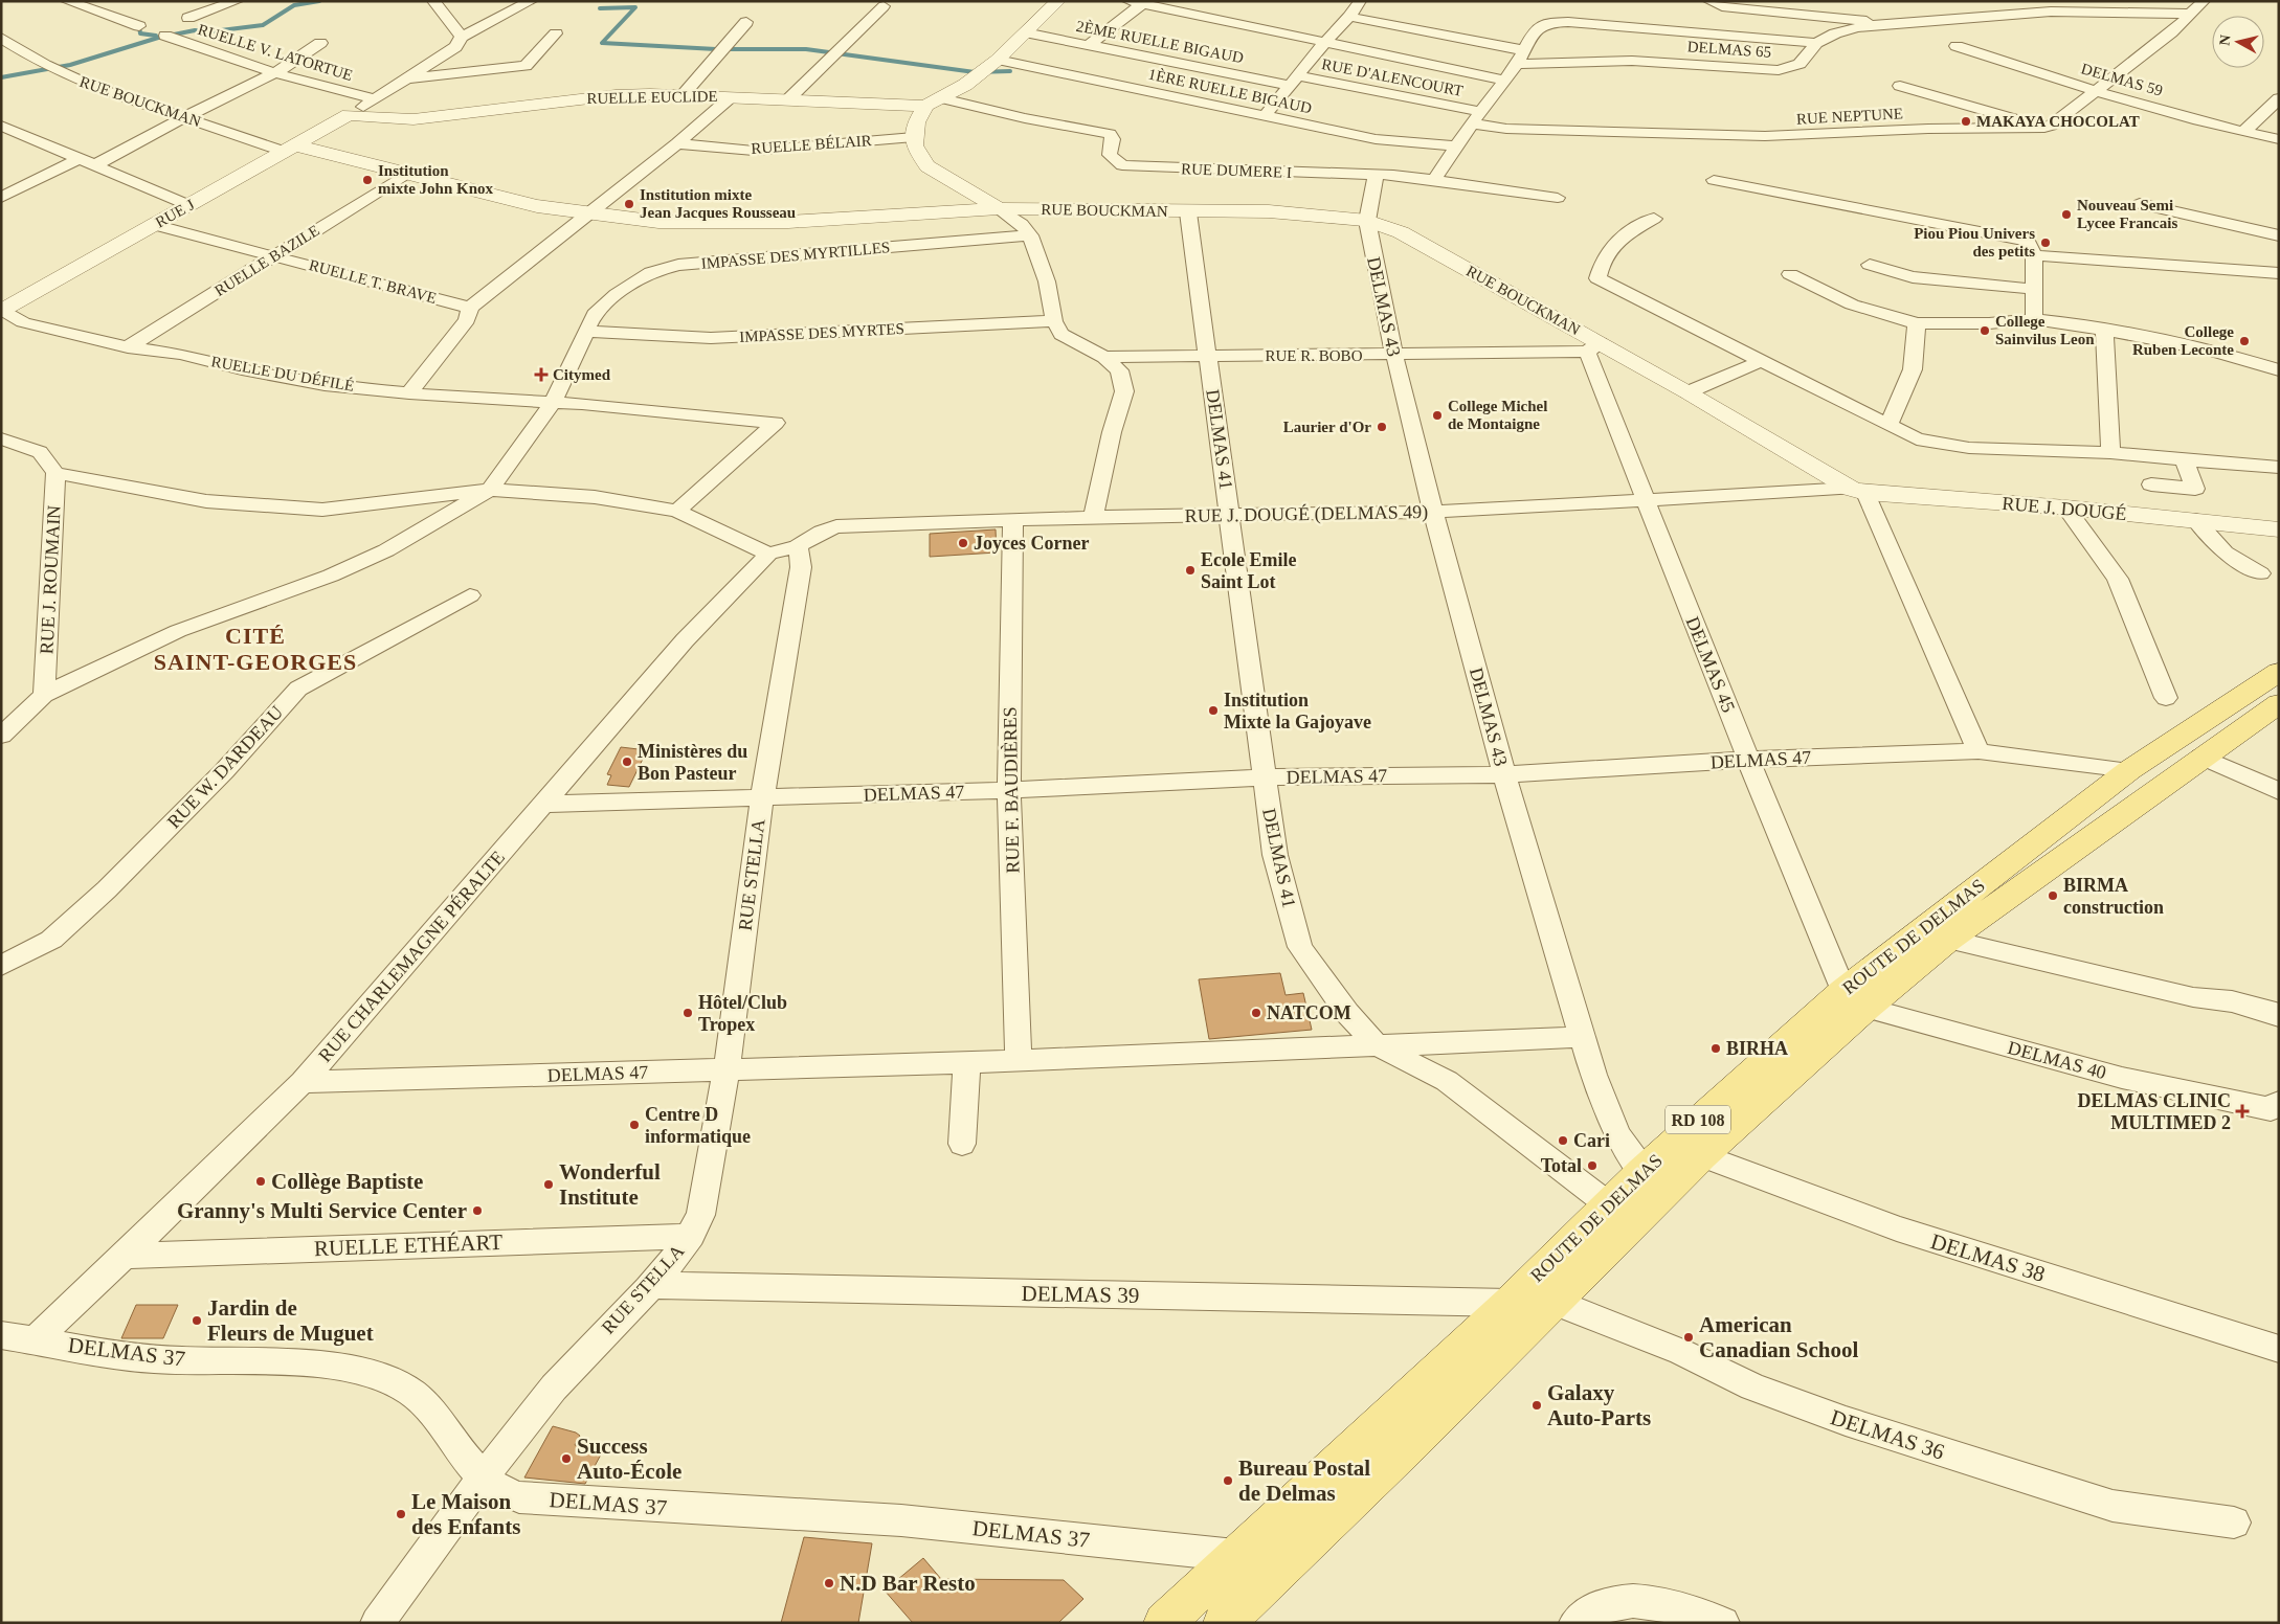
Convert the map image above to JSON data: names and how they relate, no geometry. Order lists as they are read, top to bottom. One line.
{"streets":{"main road":["ROUTE DE DELMAS","RD 108"],"street":["2ÈME RUELLE BIGAUD","DELMAS 65","RUELLE V. LATORTUE","RUE D'ALENCOURT","DELMAS 59","1ÈRE RUELLE BIGAUD","RUELLE EUCLIDE","RUE BOUCKMAN","RUE NEPTUNE","RUELLE BÉLAIR","RUE DUMERE I","RUE J","IMPASSE DES MYRTILLES","RUELLE BAZILE","RUELLE T. BRAVE","DELMAS 43","IMPASSE DES MYRTES","RUE R. BOBO","RUELLE DU DÉFILÉ","DELMAS 41","RUE J. DOUGÉ","RUE J. DOUGÉ (DELMAS 49)","RUE J. ROUMAIN","DELMAS 45","DELMAS 47","RUE W. DARDEAU","RUE F. BAUDIÈRES","RUE STELLA","RUE CHARLEMAGNE PÉRALTE","DELMAS 40","RUELLE ETHÉART","DELMAS 38","DELMAS 39","DELMAS 37","DELMAS 36"]},"crossings":[["2ÈME RUELLE BIGAUD","RUE D'ALENCOURT"],["RUE D'ALENCOURT","RUE NEPTUNE"],["RUELLE EUCLIDE","RUE DUMERE I"],["RUELLE EUCLIDE","RUE J"],["RUE BOUCKMAN","RUE J"],["RUE BOUCKMAN","RUELLE BAZILE"],["RUE BOUCKMAN","DELMAS 43"],["RUE BOUCKMAN","RUE R. BOBO"],["RUE BOUCKMAN","DELMAS 41"],["RUE BOUCKMAN","RUE J. DOUGÉ"],["RUE BOUCKMAN","RUE J. DOUGÉ (DELMAS 49)"],["RUE BOUCKMAN","DELMAS 45"],["RUE J","RUELLE T. BRAVE"],["RUE J","RUELLE DU DÉFILÉ"],["IMPASSE DES MYRTILLES","IMPASSE DES MYRTES"],["RUELLE BAZILE","RUELLE T. BRAVE"],["RUELLE BAZILE","RUELLE DU DÉFILÉ"],["DELMAS 43","RUE R. BOBO"],["DELMAS 43","RUE J. DOUGÉ (DELMAS 49)"],["DELMAS 43","DELMAS 47"],["DELMAS 43","ROUTE DE DELMAS"],["RUE R. BOBO","DELMAS 41"],["RUE R. BOBO","DELMAS 45"],["DELMAS 41","RUE J. DOUGÉ (DELMAS 49)"],["DELMAS 41","DELMAS 47"],["DELMAS 41","ROUTE DE DELMAS"],["RUE J. DOUGÉ","RUE J. DOUGÉ (DELMAS 49)"],["RUE J. DOUGÉ (DELMAS 49)","DELMAS 45"],["RUE J. DOUGÉ (DELMAS 49)","RUE F. BAUDIÈRES"],["RUE J. DOUGÉ (DELMAS 49)","RUE STELLA"],["RUE J. DOUGÉ (DELMAS 49)","RUE CHARLEMAGNE PÉRALTE"],["DELMAS 45","DELMAS 47"],["DELMAS 45","ROUTE DE DELMAS"],["DELMAS 45","DELMAS 40"],["DELMAS 47","RUE F. BAUDIÈRES"],["DELMAS 47","RUE STELLA"],["DELMAS 47","ROUTE DE DELMAS"],["DELMAS 47","RUE CHARLEMAGNE PÉRALTE"],["RUE STELLA","RUELLE ETHÉART"],["RUE STELLA","DELMAS 39"],["RUE STELLA","DELMAS 37"],["ROUTE DE DELMAS","DELMAS 40"],["ROUTE DE DELMAS","DELMAS 38"],["ROUTE DE DELMAS","DELMAS 39"],["ROUTE DE DELMAS","DELMAS 37"],["ROUTE DE DELMAS","DELMAS 36"],["RUE CHARLEMAGNE PÉRALTE","RUELLE ETHÉART"],["RUE CHARLEMAGNE PÉRALTE","DELMAS 37"],["DELMAS 39","DELMAS 36"]],"districts":["CITÉ SAINT-GEORGES"],"places":{"other":["MAKAYA CHOCOLAT","Institution mixte John Knox","Institution mixte Jean Jacques Rousseau","Nouveau Semi Lycee Francais","Piou Piou Univers des petits","College Sainvilus Leon","College Ruben Leconte","College Michel de Montaigne","Laurier d'Or","Joyces Corner","Ecole Emile Saint Lot","Institution Mixte la Gajoyave","Ministères du Bon Pasteur","BIRMA construction","Hôtel/Club Tropex","NATCOM","BIRHA","Centre D informatique","Cari","Total","Collège Baptiste","Wonderful Institute","Granny's Multi Service Center","Jardin de Fleurs de Muguet","American Canadian School","Galaxy Auto-Parts","Success Auto-École","Bureau Postal de Delmas","Le Maison des Enfants","N.D Bar Resto"],"health":["Citymed","DELMAS CLINIC MULTIMED 2"]},"north":"left"}
